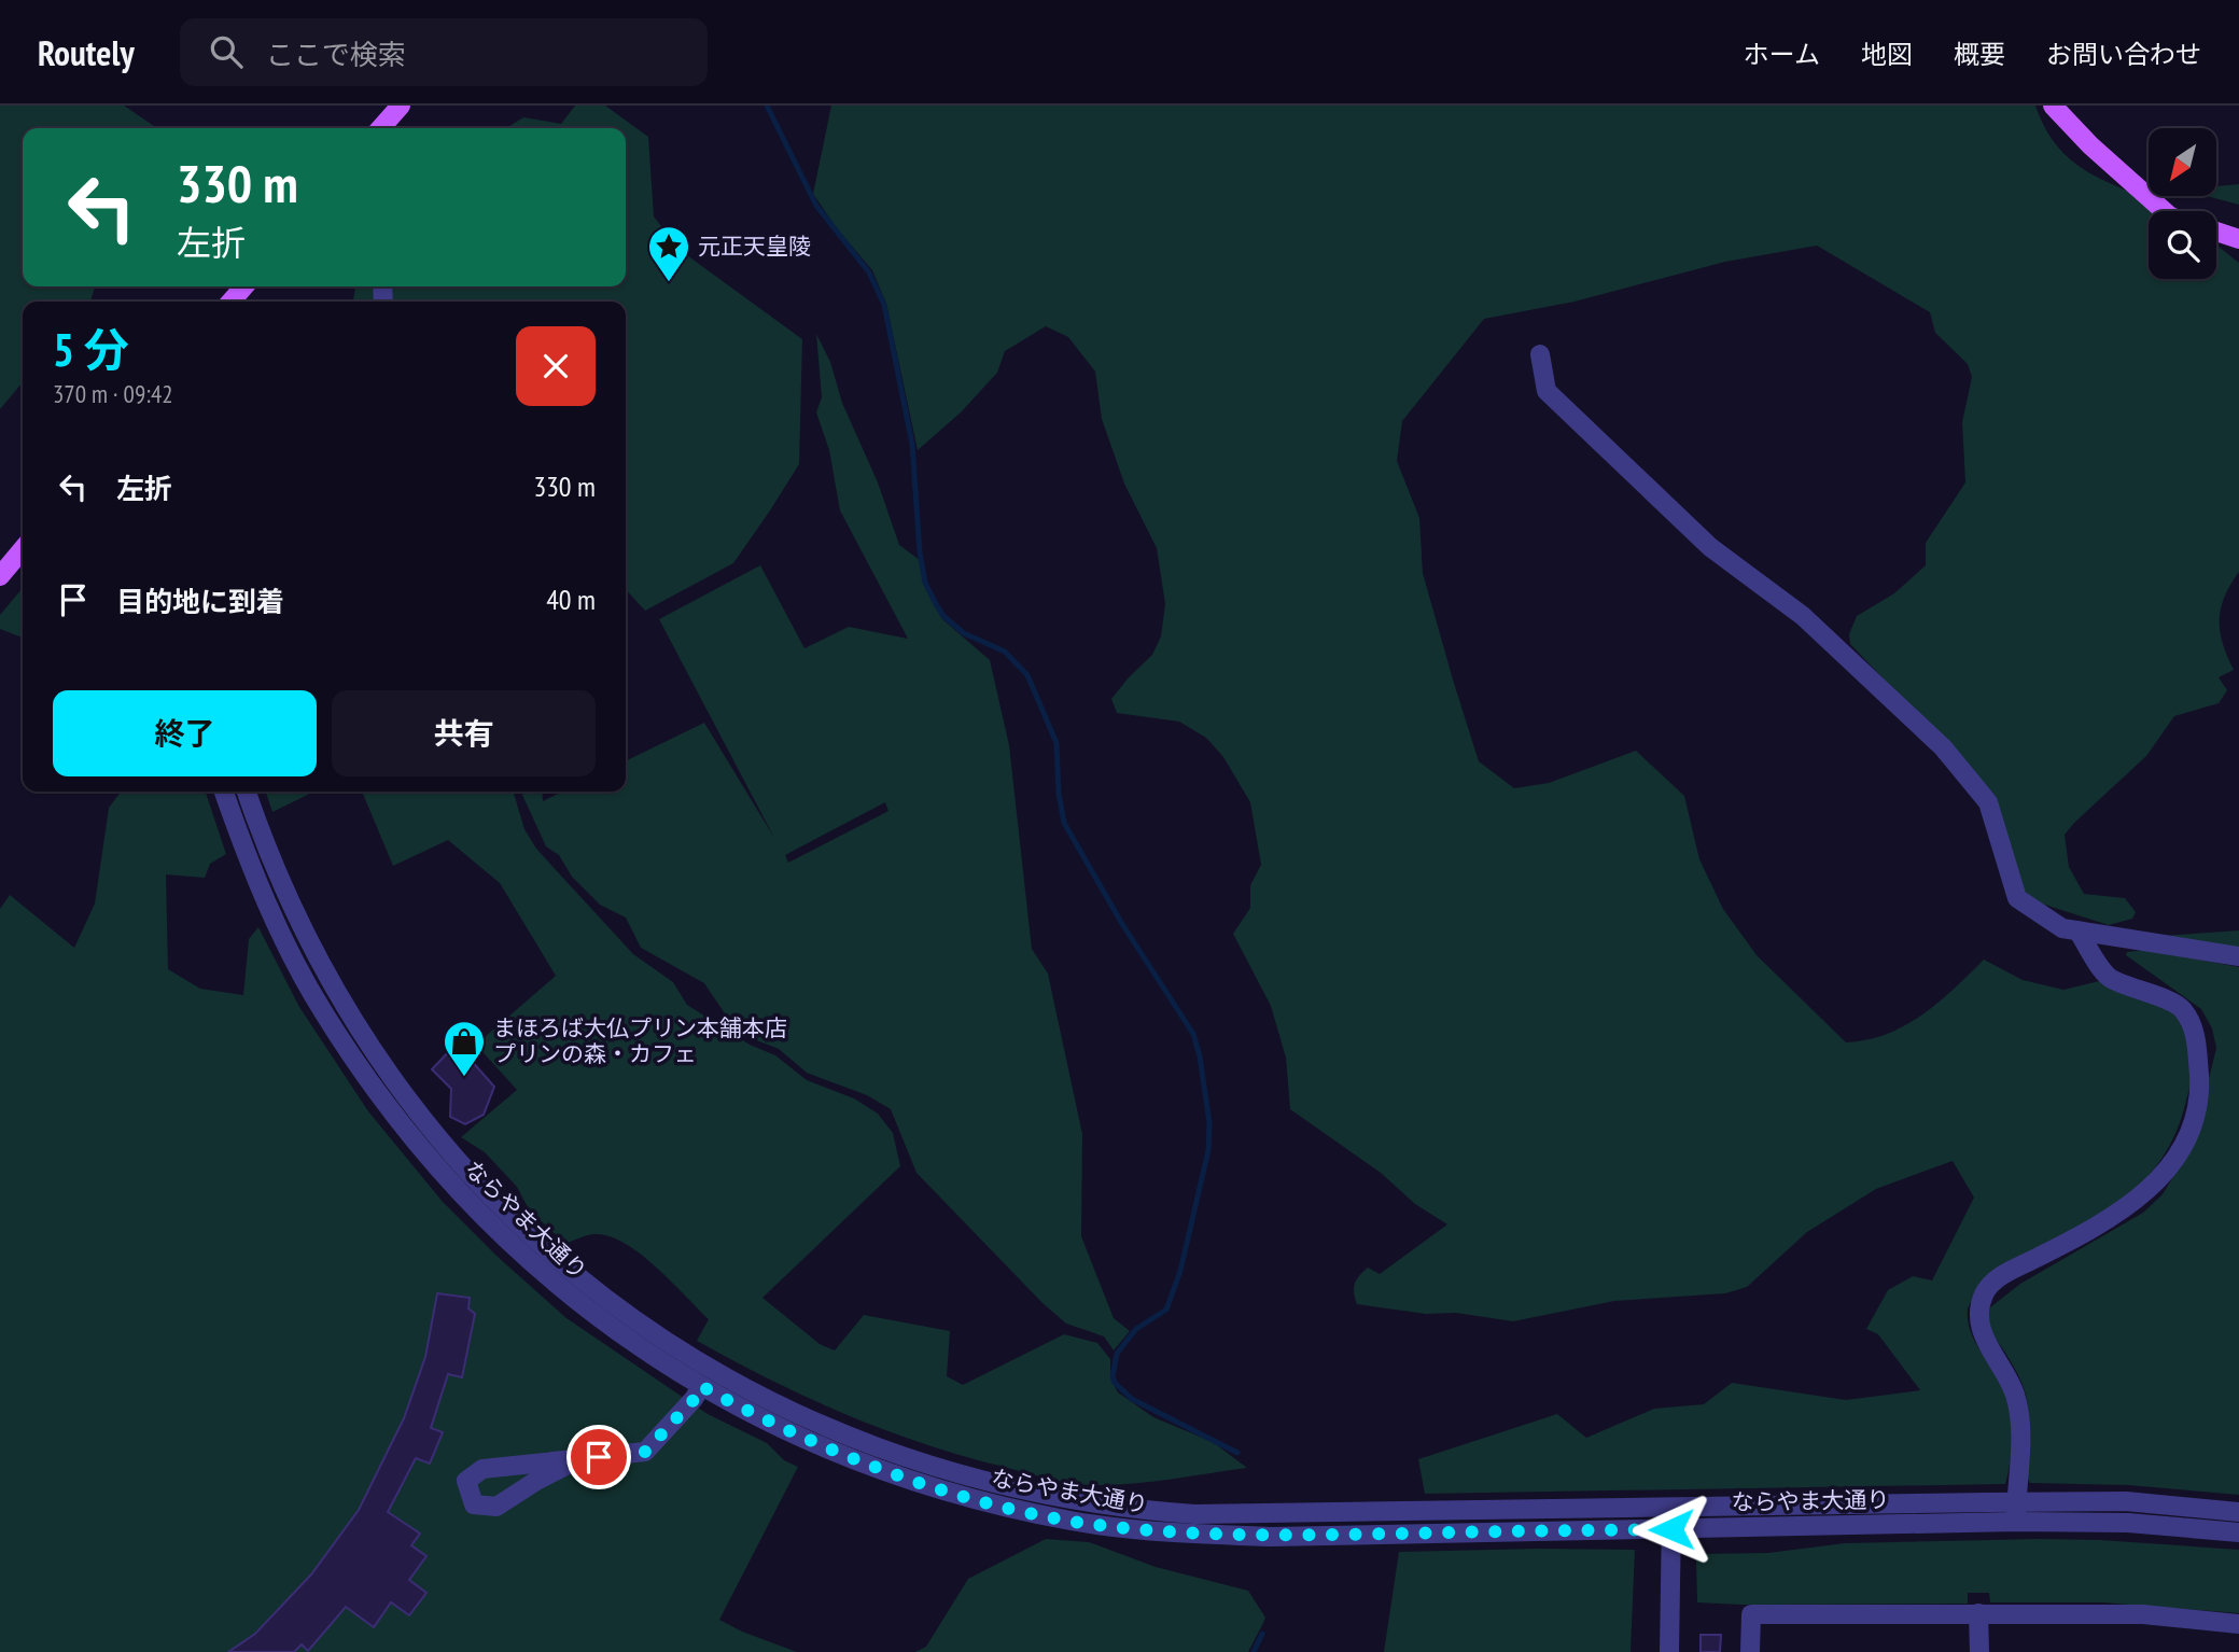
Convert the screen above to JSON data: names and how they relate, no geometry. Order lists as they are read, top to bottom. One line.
{"streets":{"street":["ならやま大通り"]},"places":{"place":["元正天皇陵"],"shop":["まほろば大仏プリン本舗本店 プリンの森・カフェ"]},"north":"bottom left","page":{"header":"Routely","search":"ここで検索","nav":["ホーム","地図","概要","お問い合わせ"],"turn":["330 m","左折"],"heading":["5 分","370 m · 09:42"],"list":[{"name":"左折","value":"330 m"},{"name":"目的地に到着","value":"40 m"}],"buttons":["終了","共有"]}}
